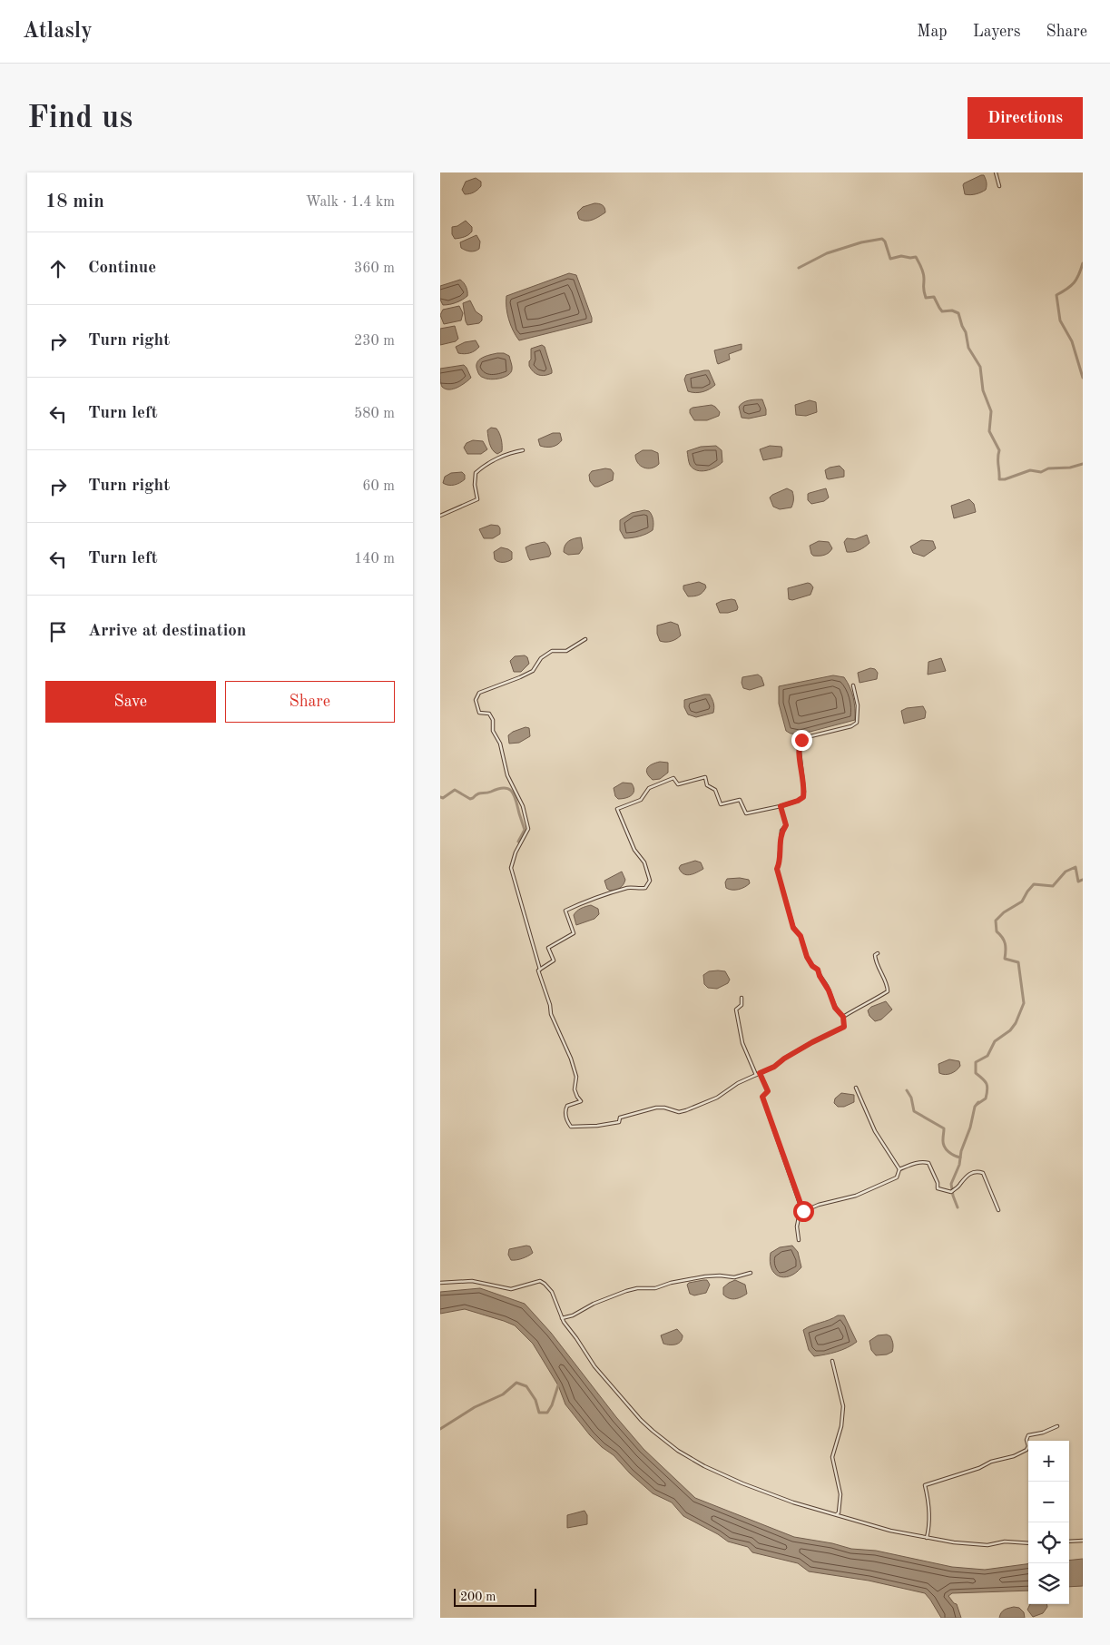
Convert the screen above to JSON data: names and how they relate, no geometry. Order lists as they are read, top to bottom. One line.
{"scale_bar":"200 m","page":{"header":"Atlasly","nav":["Map","Layers","Share"],"buttons":["Directions",["Save","Share"]],"title":"Find us","heading":["18 min","Walk · 1.4 km"],"list":[["Continue","360 m"],["Turn right","230 m"],["Turn left","580 m"],["Turn right","60 m"],["Turn left","140 m"],"Arrive at destination"],"map_buttons":["+","−"],"scale":"200 m"}}
